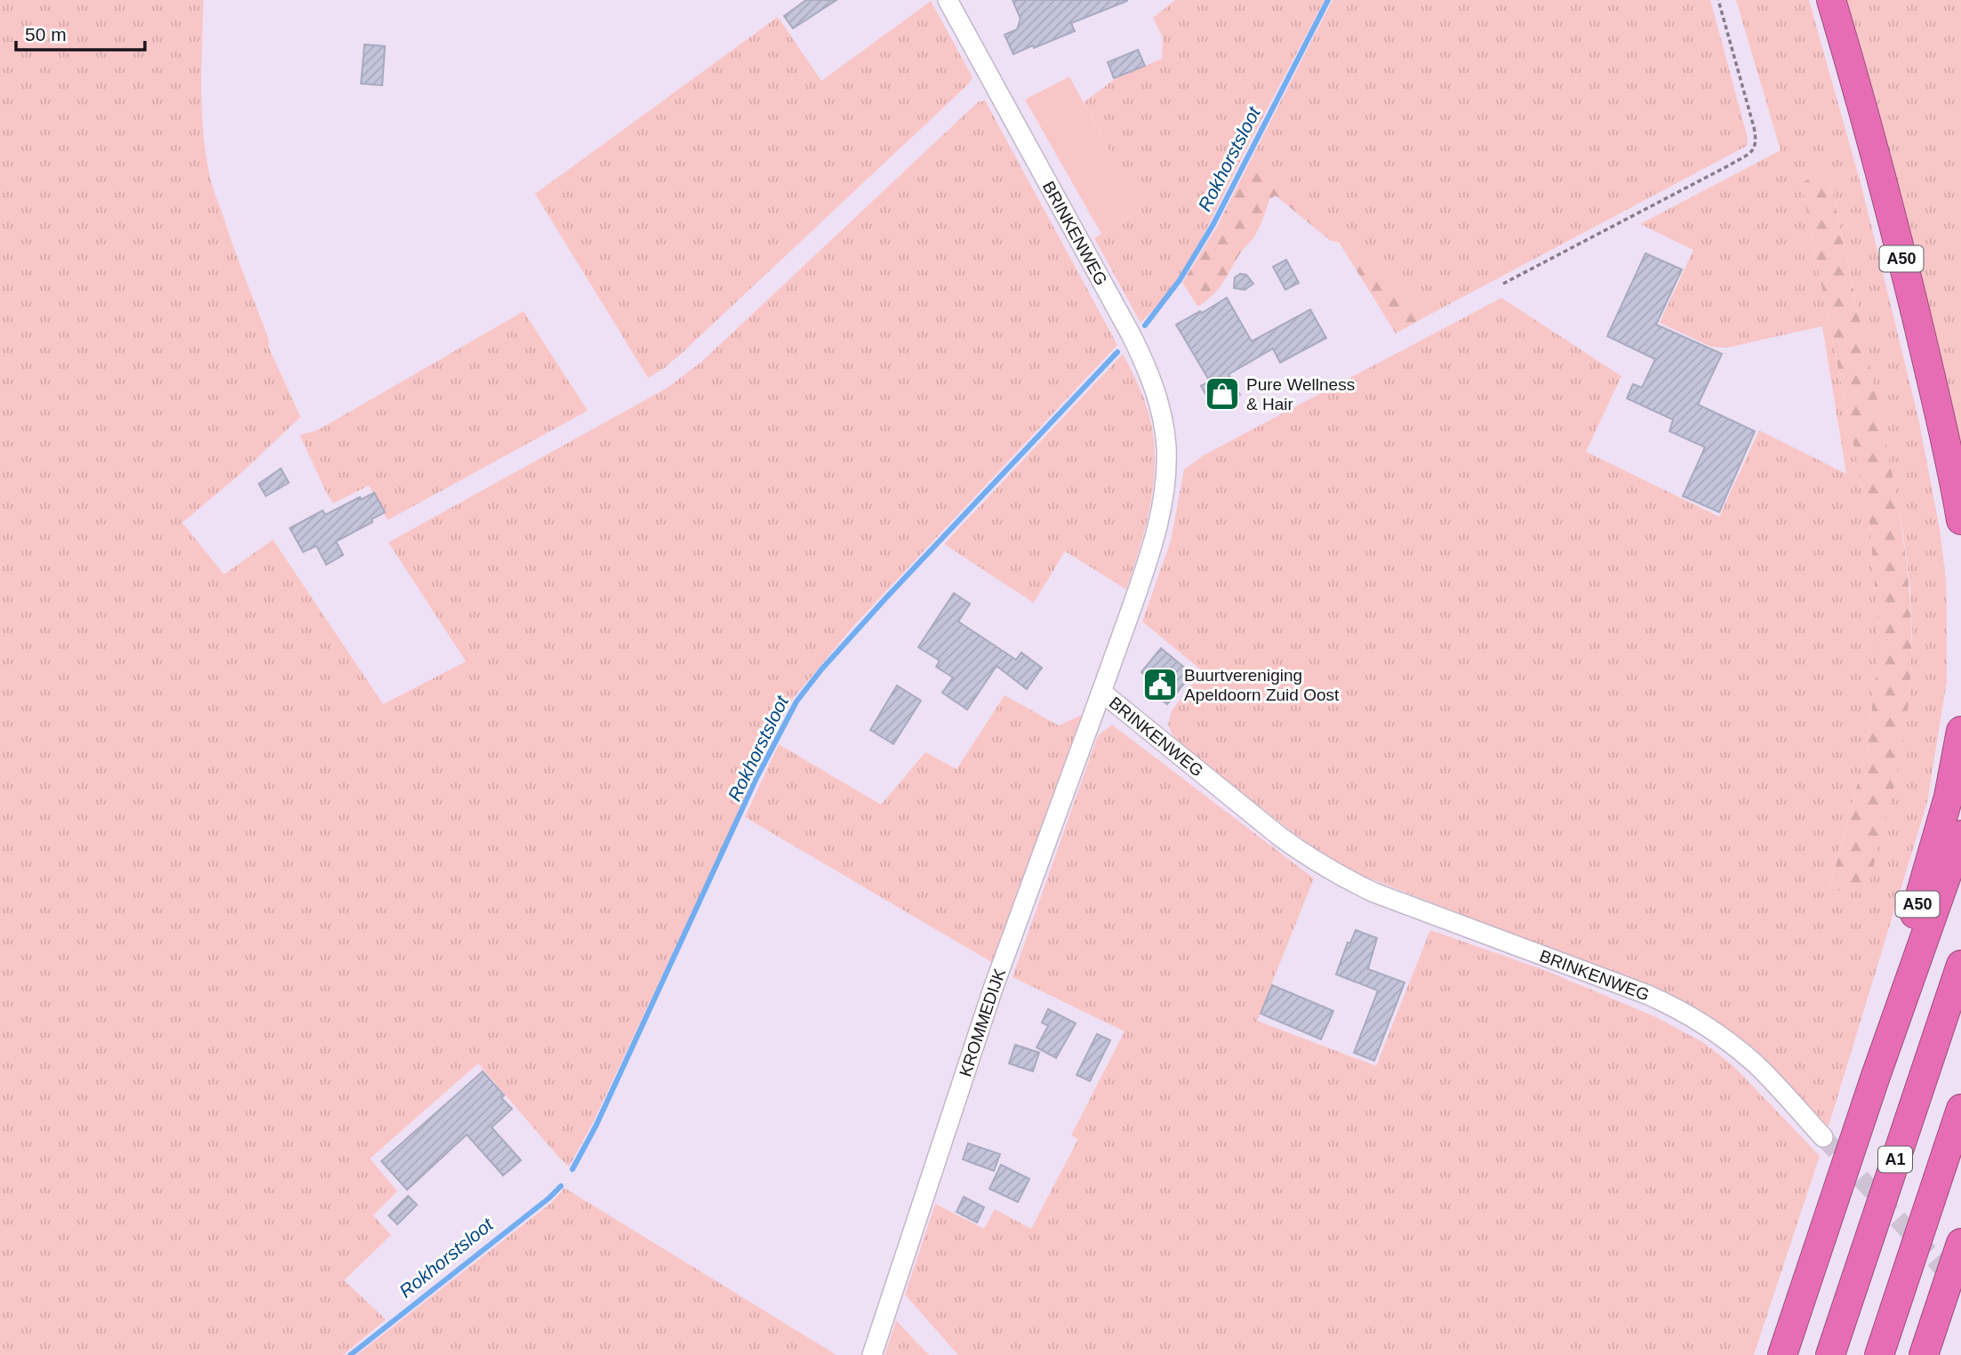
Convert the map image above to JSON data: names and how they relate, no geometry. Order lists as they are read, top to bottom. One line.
{"streets":{"highway":["A50","A1"],"street":["BRINKENWEG","KROMMEDIJK"]},"crossings":[["BRINKENWEG","KROMMEDIJK"],["A50","A1"]],"water":["Rokhorstsloot"],"places":{"shop":["Pure Wellness & Hair"],"public building":["Buurtvereniging Apeldoorn Zuid Oost"]},"scale_bar":"50 m"}
